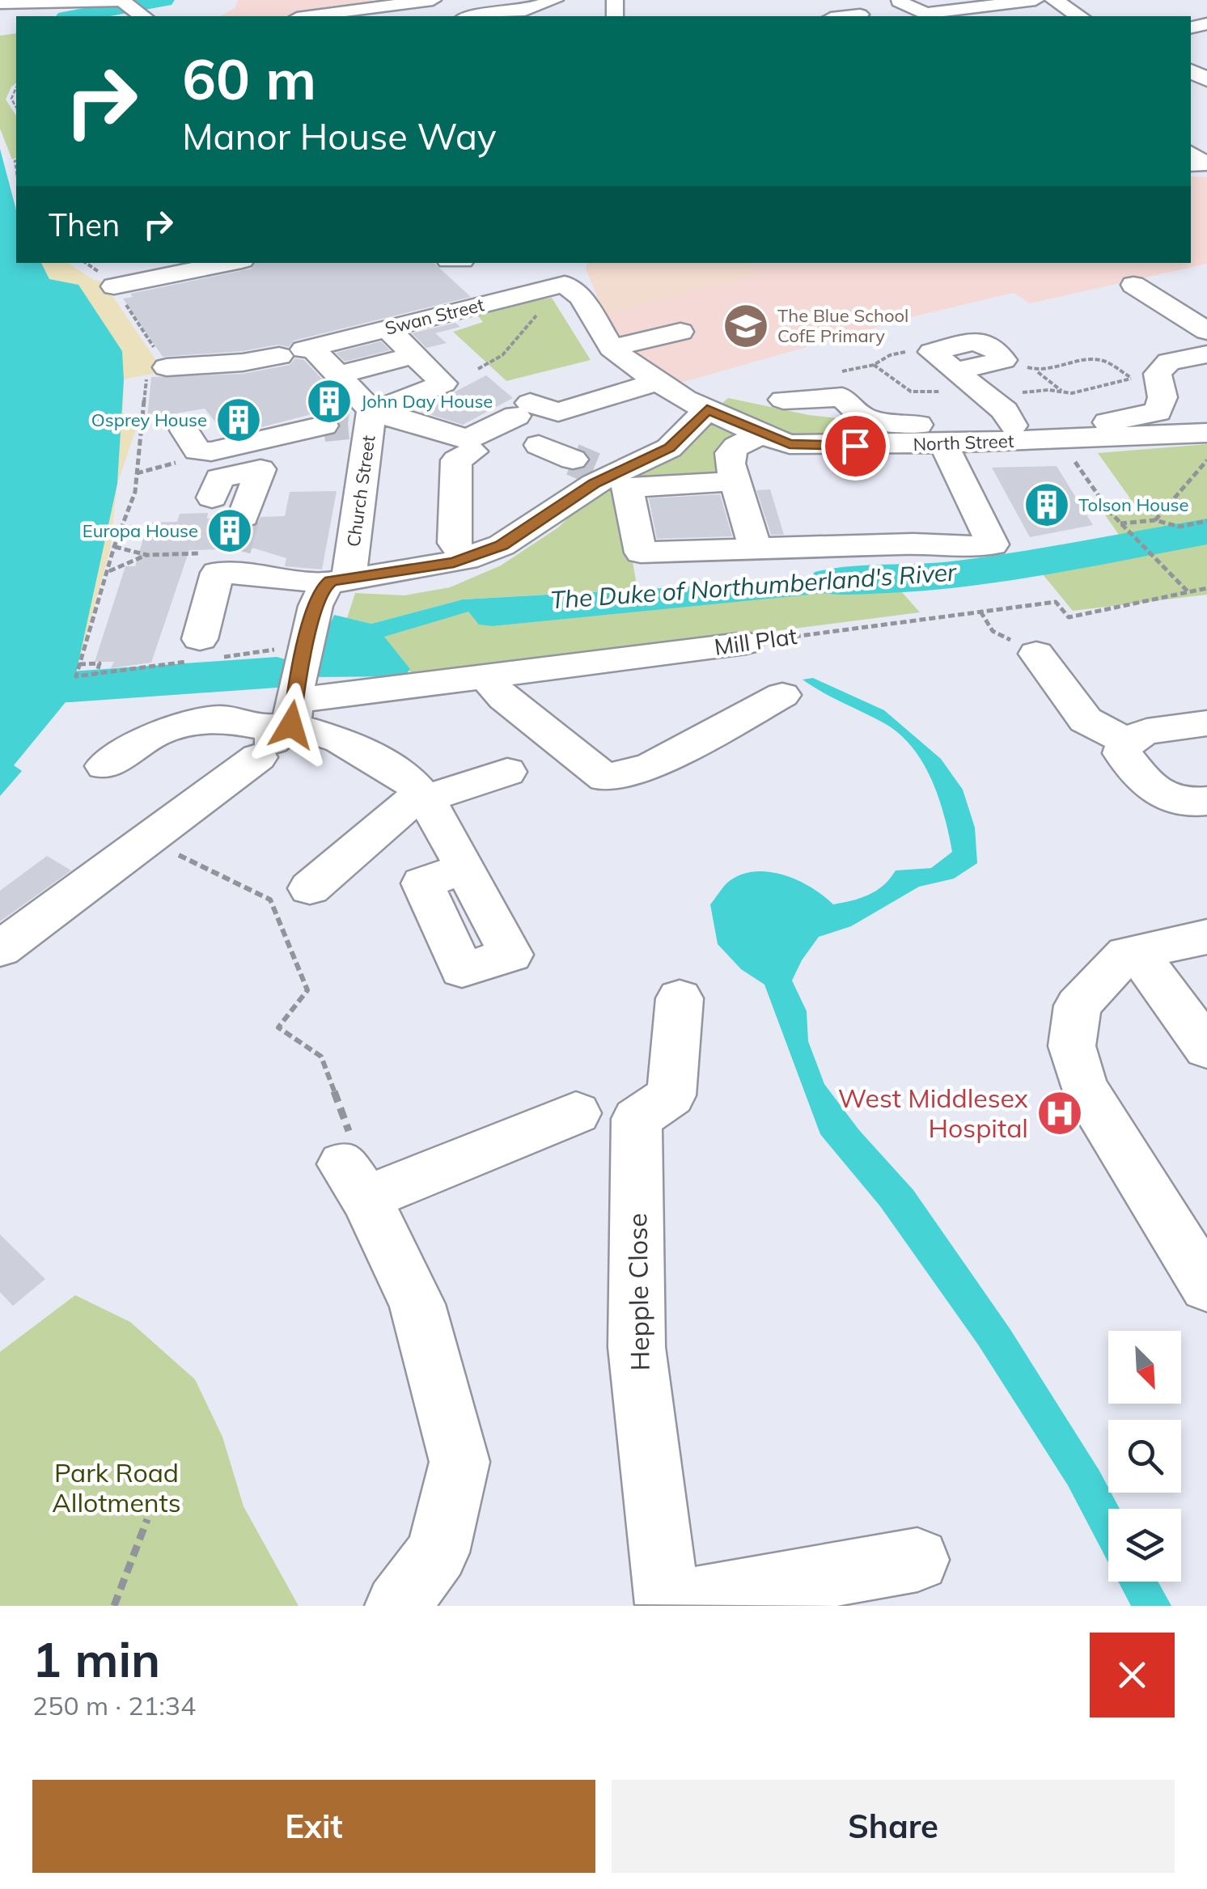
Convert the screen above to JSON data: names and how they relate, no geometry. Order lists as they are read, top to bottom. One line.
{"streets":{"street":["Swan Street","North Street","Church Street","Mill Plat","Hepple Close"]},"crossings":[["Swan Street","North Street"],["Swan Street","Church Street"],["Church Street","Mill Plat"]],"water":["The Duke of Northumberland's River"],"parks":["Park Road Allotments"],"places":{"school or university":["The Blue School CofE Primary"],"building":["John Day House","Osprey House","Tolson House","Europa House"],"hospital":["West Middlesex Hospital"]},"north":"bottom right","page":{"turn":["60 m","Manor House Way"],"then":"Then","heading":["1 min","250 m · 21:34"],"buttons":["Exit","Share"]}}
